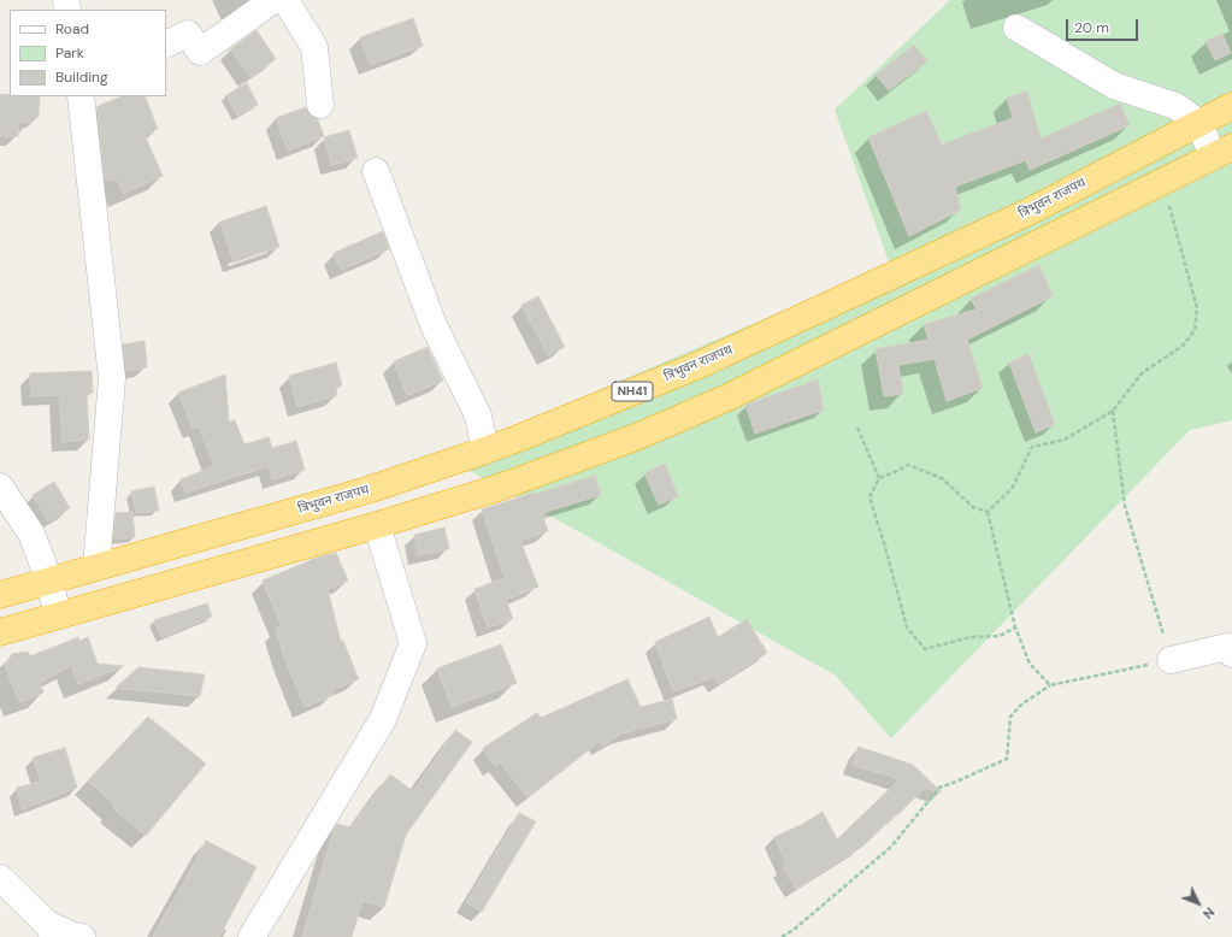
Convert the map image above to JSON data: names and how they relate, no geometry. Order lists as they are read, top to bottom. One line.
{"streets":{"highway":["त्रिभुवन राजपथ","NH41"]},"legend":["Road","Park","Building"],"scale_bar":"20 m","north":"bottom right"}
